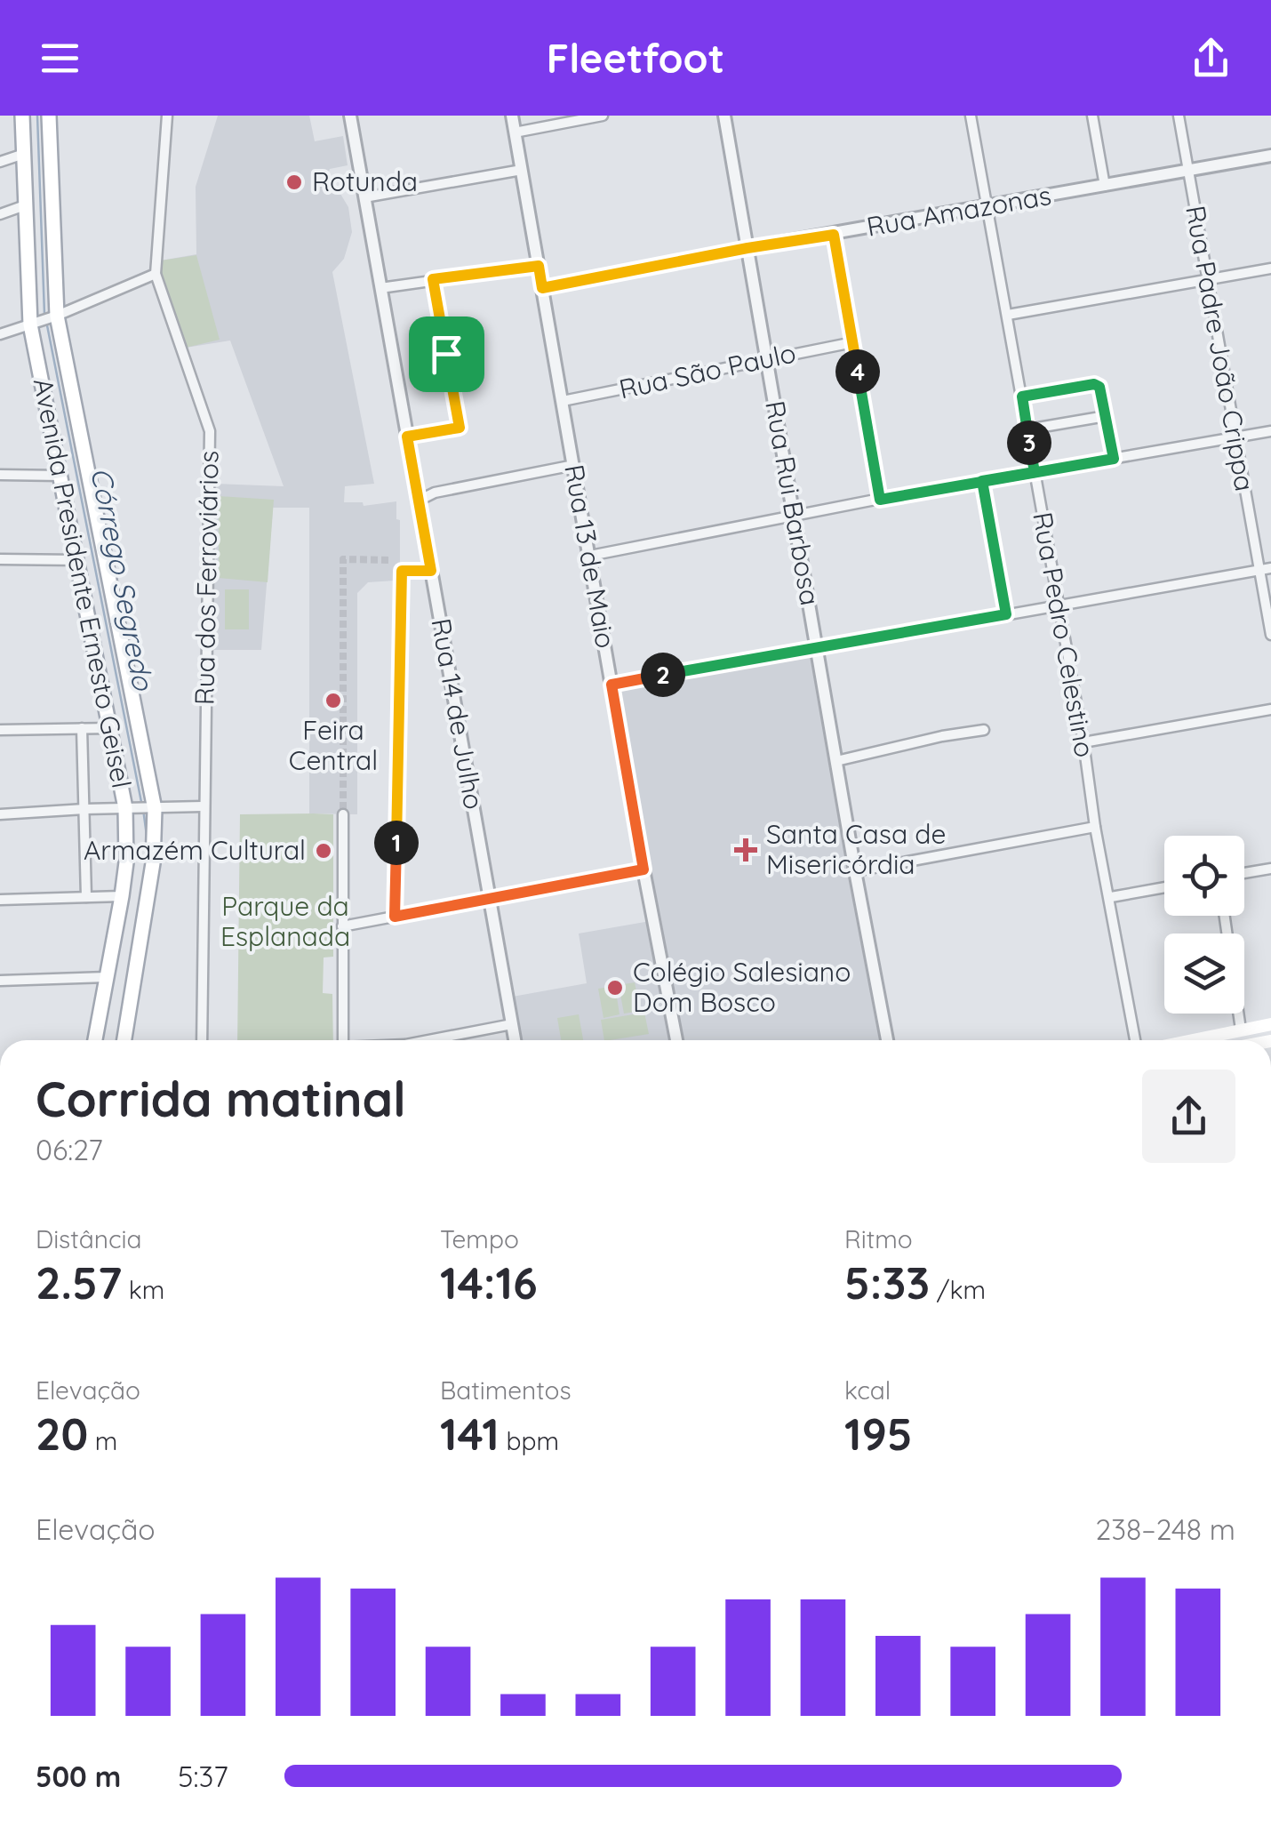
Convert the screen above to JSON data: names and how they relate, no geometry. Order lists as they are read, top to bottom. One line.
{"streets":{"main road":["Avenida Presidente Ernesto Geisel"],"street":["Rua Amazonas","Rua Padre João Crippa","Rua São Paulo","Rua Rui Barbosa","Rua 13 de Maio","Rua dos Ferroviários","Rua Pedro Celestino","Rua 14 de Julho"]},"crossings":[["Rua Amazonas","Rua Padre João Crippa"],["Rua Amazonas","Rua Rui Barbosa"],["Rua Amazonas","Rua 13 de Maio"],["Rua Amazonas","Rua Pedro Celestino"],["Rua São Paulo","Rua Rui Barbosa"],["Rua São Paulo","Rua 13 de Maio"]],"water":["Córrego Segredo"],"parks":["Parque da Esplanada"],"places":{"other":["Rotunda","Feira Central","Armazém Cultural","Colégio Salesiano Dom Bosco"],"health":["Santa Casa de Misericórdia"]},"page":{"header":"Fleetfoot","pins":["4","3","2","1"],"heading":["Corrida matinal","06:27"],"stats":[["Distância","2.57 km"],["Tempo","14:16"],["Ritmo","5:33 /km"],["Elevação","20 m"],["Batimentos","141 bpm"],["kcal","195"]],"chart":["Elevação","238–248 m"],"list":[{"name":"500 m","note":"5:37"}]}}
